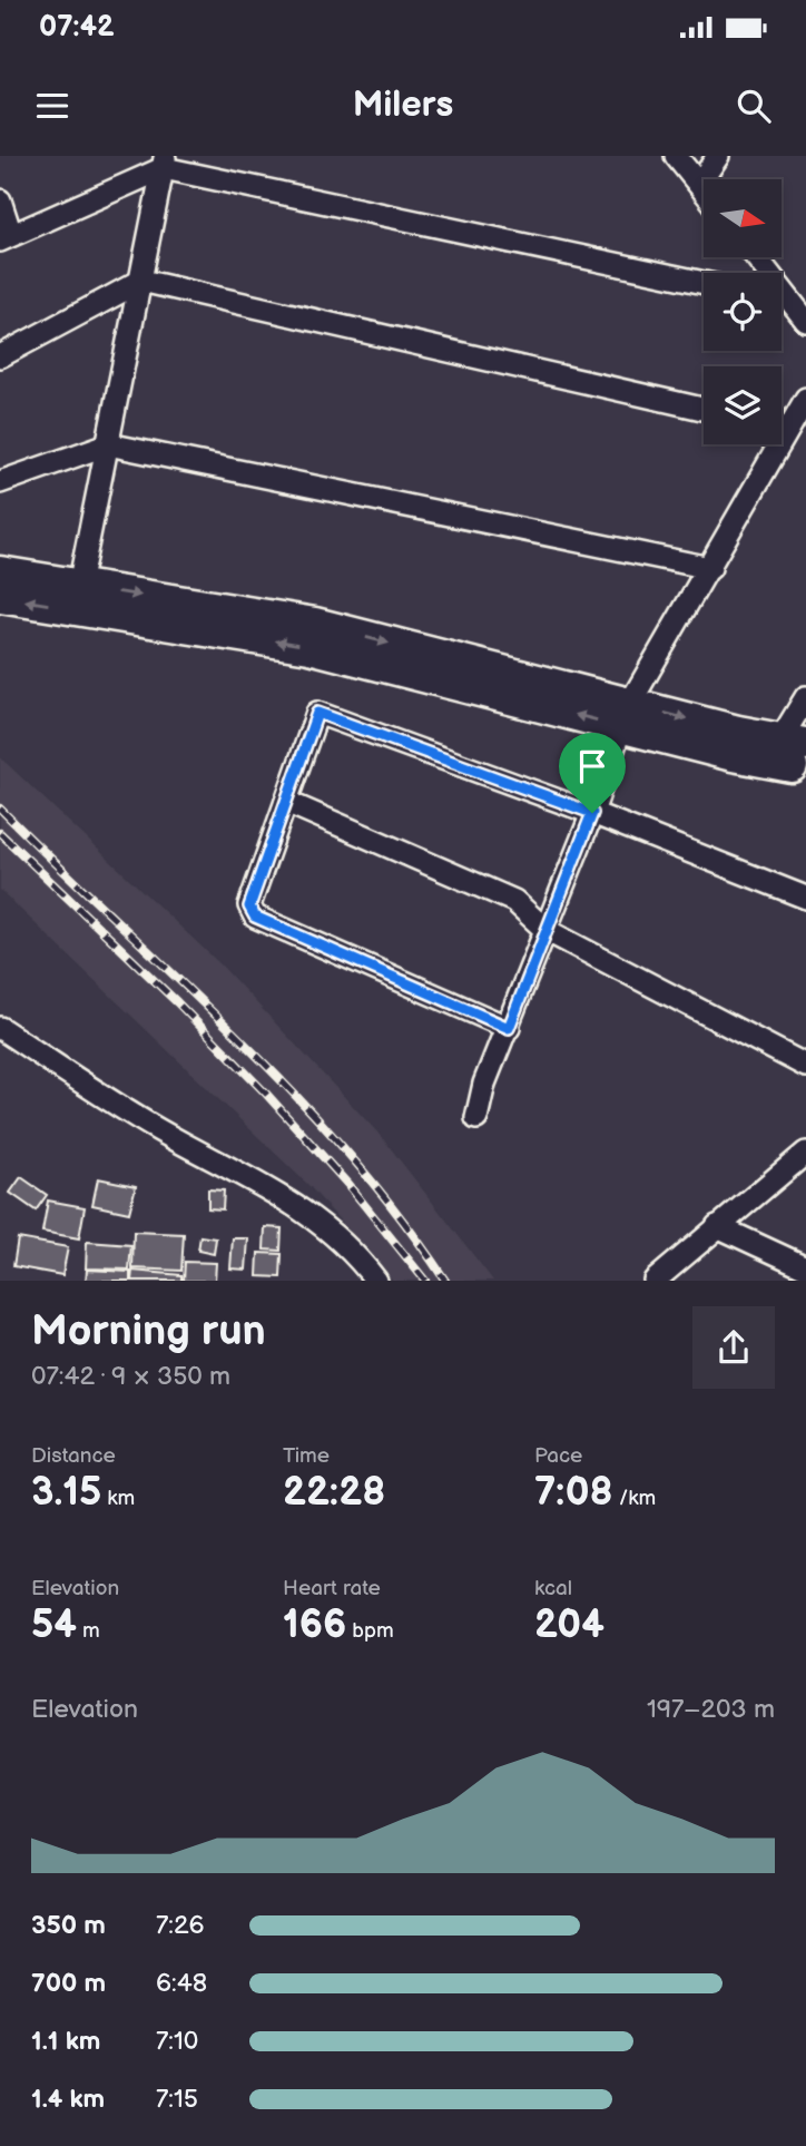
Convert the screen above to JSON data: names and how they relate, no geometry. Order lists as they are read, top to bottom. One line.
{"north":"right","page":{"status":"07:42","header":"Milers","heading":["Morning run","07:42 · 9 × 350 m"],"stats":[["Distance","3.15 km"],["Time","22:28"],["Pace","7:08 /km"],["Elevation","54 m"],["Heart rate","166 bpm"],["kcal","204"]],"chart":["Elevation","197–203 m"],"list":[{"name":"350 m","note":"7:26"},{"name":"700 m","note":"6:48"},{"name":"1.1 km","note":"7:10"},{"name":"1.4 km","note":"7:15"}]}}
